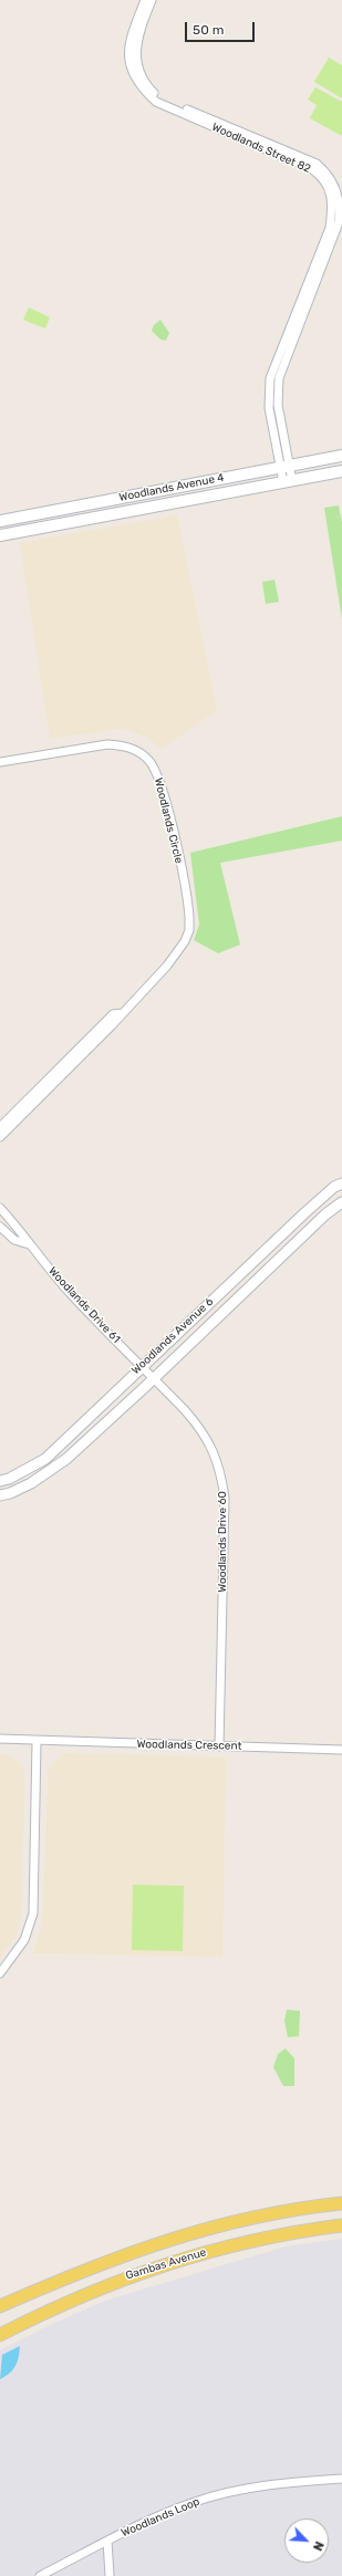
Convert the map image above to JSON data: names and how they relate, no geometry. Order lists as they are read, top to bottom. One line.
{"streets":{"main road":["Woodlands Avenue 4","Gambas Avenue"],"street":["Woodlands Street 82","Woodlands Circle","Woodlands Drive 61","Woodlands Avenue 6","Woodlands Drive 60","Woodlands Crescent","Woodlands Loop"]},"crossings":[["Woodlands Street 82","Woodlands Avenue 4"],["Woodlands Drive 61","Woodlands Avenue 6"],["Woodlands Drive 61","Woodlands Drive 60"],["Woodlands Avenue 6","Woodlands Drive 60"],["Woodlands Drive 60","Woodlands Crescent"]],"scale_bar":"50 m","north":"bottom right"}
